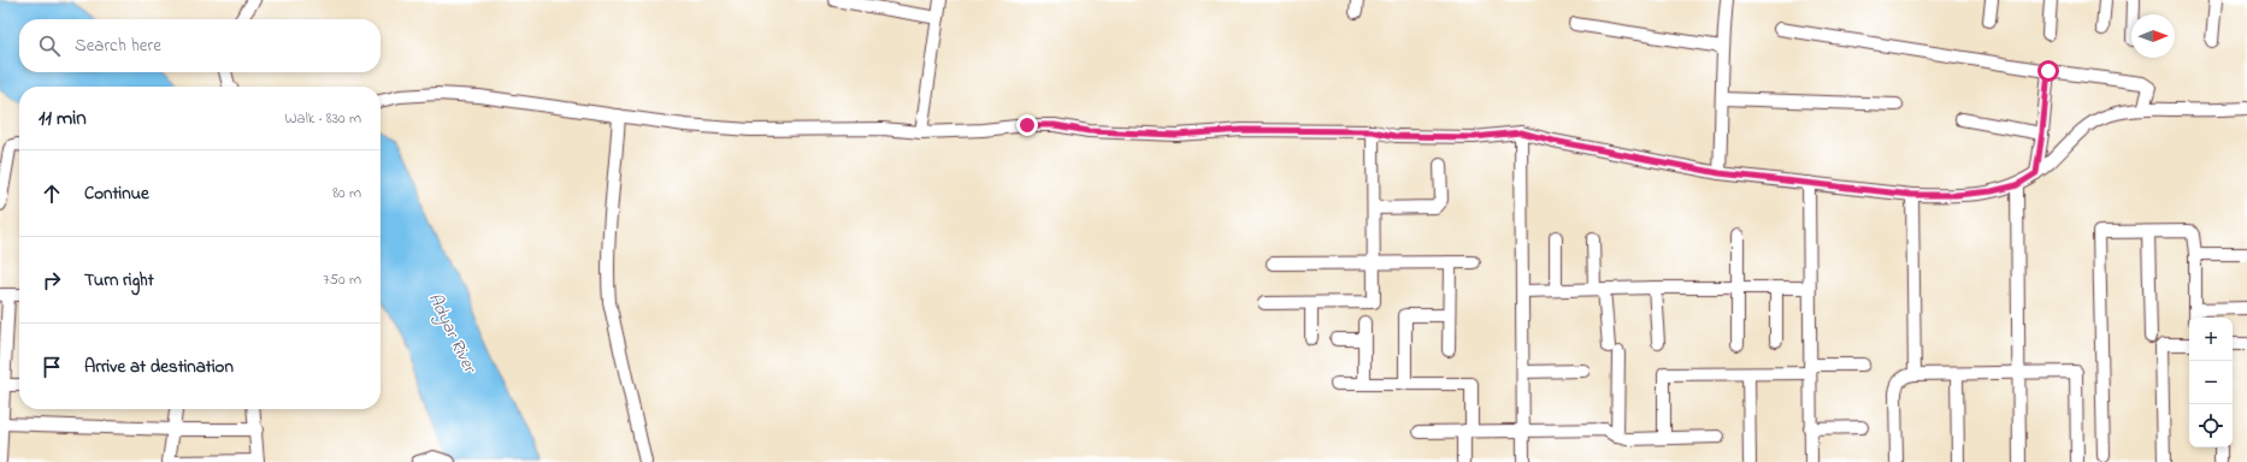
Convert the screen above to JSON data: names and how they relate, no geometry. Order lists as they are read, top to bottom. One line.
{"water":["Adyar River"],"north":"right","page":{"search":"Search here","heading":["11 min","Walk · 830 m"],"list":[["Continue","80 m"],["Turn right","750 m"],"Arrive at destination"],"map_buttons":["+","−"]}}
